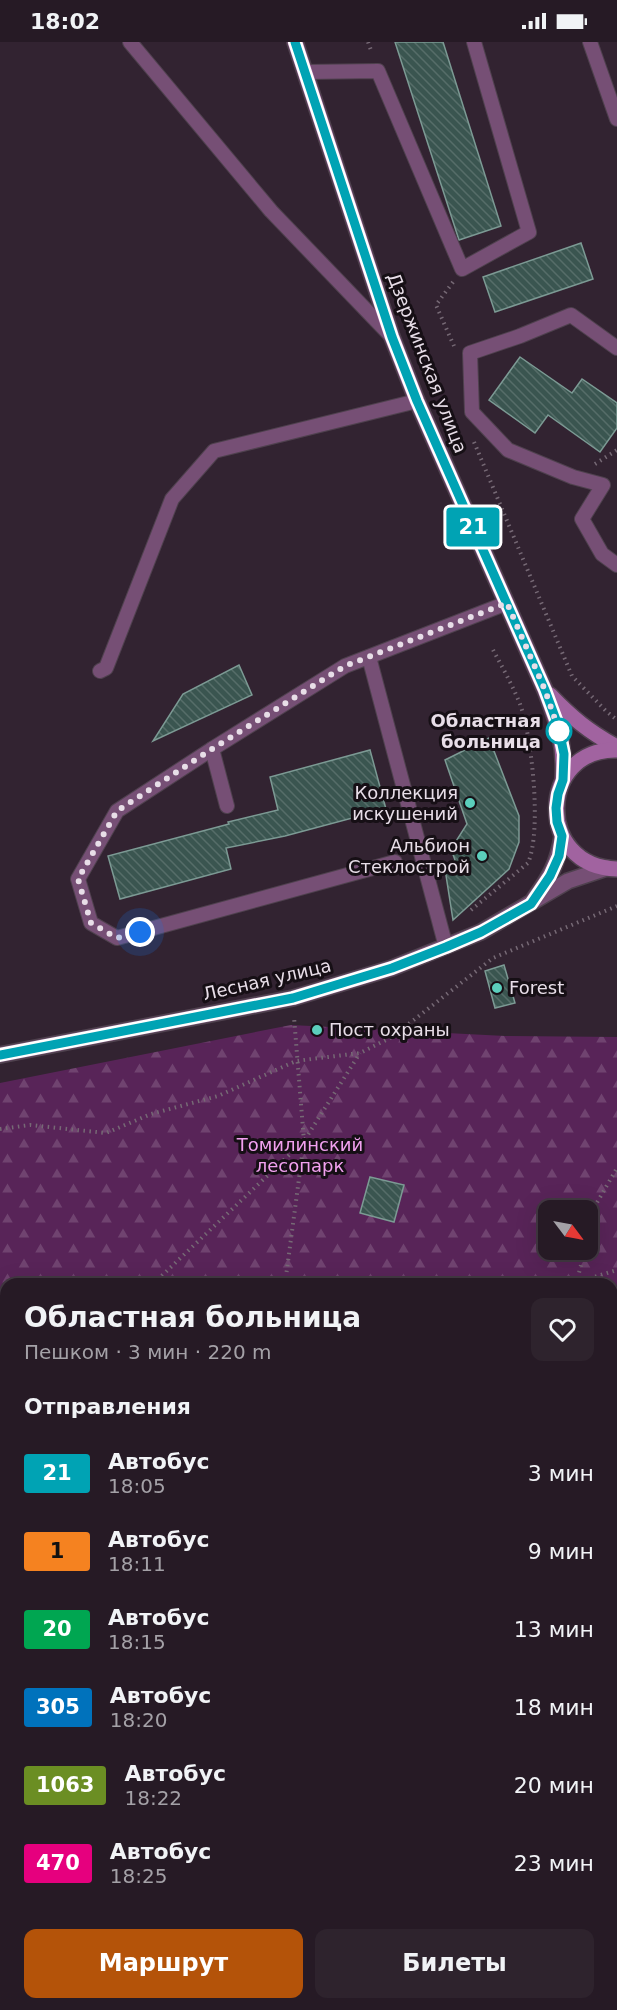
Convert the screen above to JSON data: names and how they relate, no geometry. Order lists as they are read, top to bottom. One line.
{"streets":{"main road":["Дзержинская улица"],"street":["Лесная улица"]},"crossings":[["Дзержинская улица","Лесная улица"]],"parks":["Томилинский лесопарк"],"places":["Областная больница","Коллекция искушений","Альбион Стеклострой","Forest","Пост охраны"],"lines":["bus line 21"],"north":"bottom right","page":{"status":"18:02","on_map":"21","heading":[["Областная больница","Пешком · 3 мин · 220 m"],"Отправления"],"list":[{"mark":"21","name":"Автобус","note":"18:05","value":"3 мин"},{"mark":"1","name":"Автобус","note":"18:11","value":"9 мин"},{"mark":"20","name":"Автобус","note":"18:15","value":"13 мин"},{"mark":"305","name":"Автобус","note":"18:20","value":"18 мин"},{"mark":"1063","name":"Автобус","note":"18:22","value":"20 мин"},{"mark":"470","name":"Автобус","note":"18:25","value":"23 мин"}],"buttons":["Маршрут","Билеты"]}}
